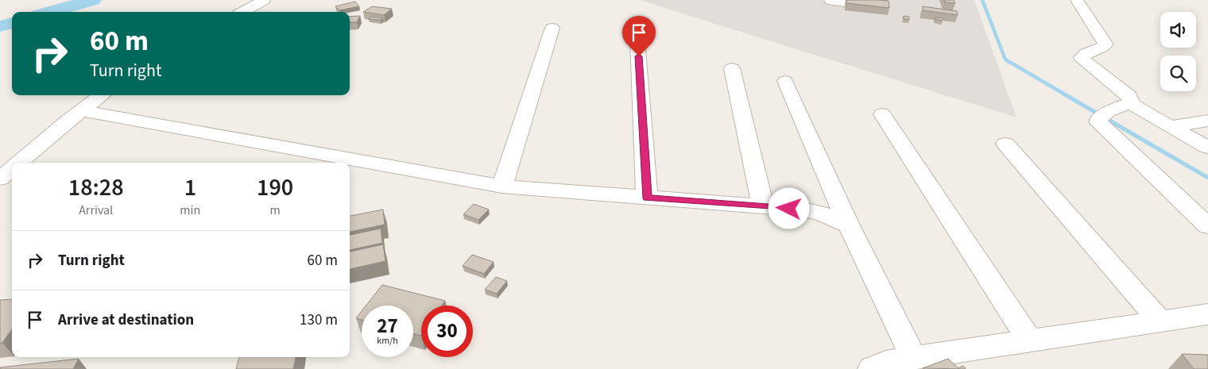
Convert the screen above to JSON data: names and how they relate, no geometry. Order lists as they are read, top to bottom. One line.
{"page":{"turn":["60 m","Turn right"],"eta":["18:28","Arrival","1","min","190","m"],"list":[{"name":"Turn right","value":"60 m"},{"name":"Arrive at destination","value":"130 m"}],"speed":"27 km/h","limit":"30"}}
